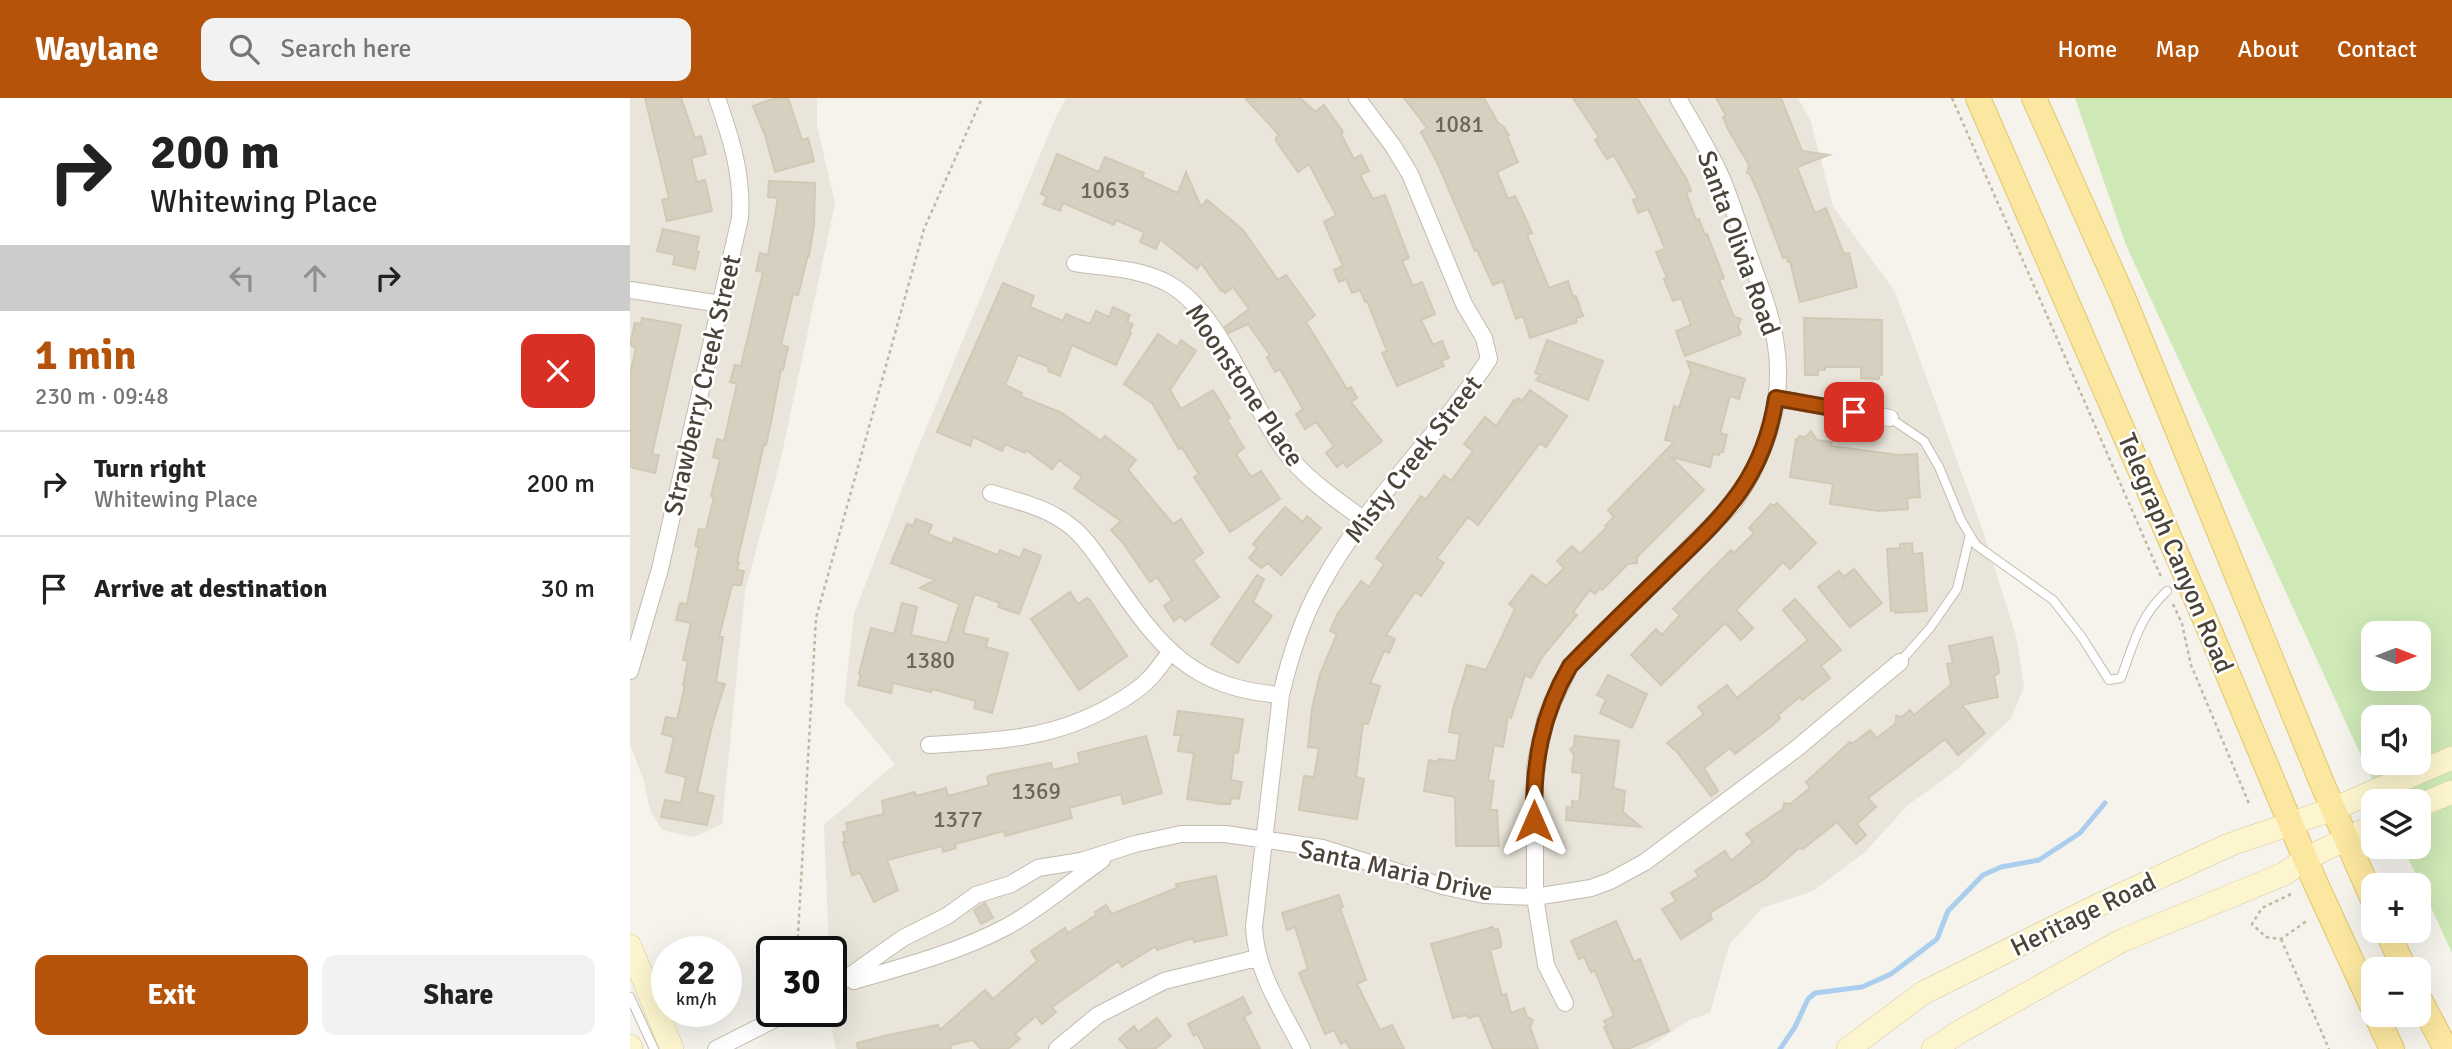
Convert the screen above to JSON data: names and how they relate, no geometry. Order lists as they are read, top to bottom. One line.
{"streets":{"main road":["Telegraph Canyon Road","Heritage Road"],"street":["Santa Olivia Road","Strawberry Creek Street","Moonstone Place","Misty Creek Street","Santa Maria Drive"]},"crossings":[["Santa Olivia Road","Santa Maria Drive"],["Moonstone Place","Misty Creek Street"],["Misty Creek Street","Santa Maria Drive"],["Telegraph Canyon Road","Heritage Road"]],"house_numbers":["1081","1063","1380","1369","1377"],"north":"right","page":{"header":"Waylane","search":"Search here","nav":["Home","Map","About","Contact"],"turn":["200 m","Whitewing Place"],"heading":["1 min","230 m · 09:48"],"list":[{"name":"Turn right","note":"Whitewing Place","value":"200 m"},{"name":"Arrive at destination","value":"30 m"}],"map_buttons":["+","−"],"speed":"22 km/h","limit":"30","buttons":["Exit","Share"]}}
